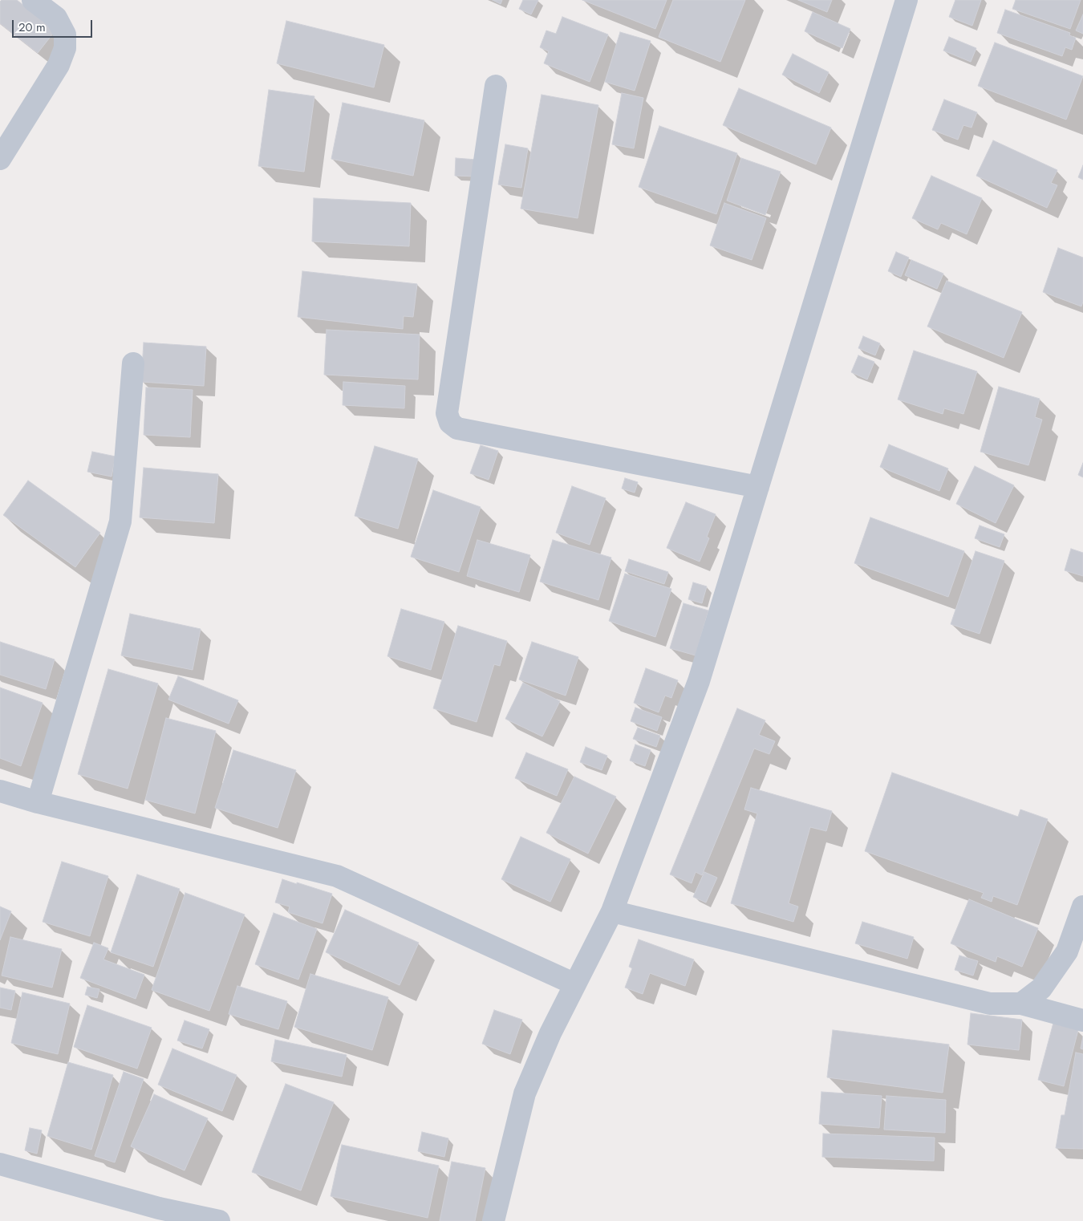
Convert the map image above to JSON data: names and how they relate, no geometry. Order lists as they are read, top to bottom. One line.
{"scale_bar":"20 m"}
